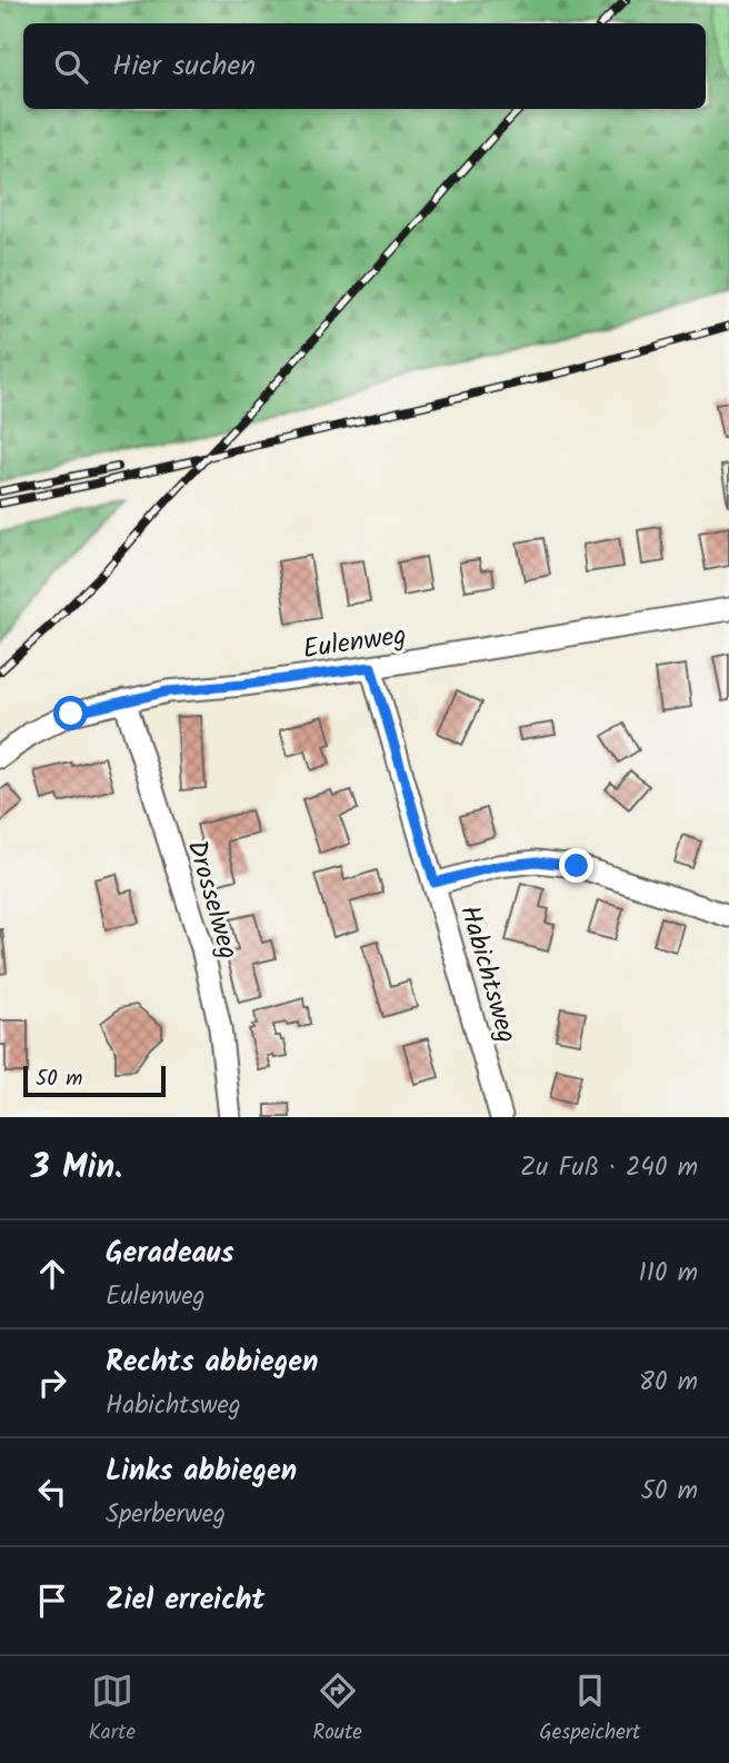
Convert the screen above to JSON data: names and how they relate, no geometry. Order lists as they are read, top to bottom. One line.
{"streets":{"street":["Eulenweg","Drosselweg","Habichtsweg"]},"crossings":[["Eulenweg","Drosselweg"],["Eulenweg","Habichtsweg"]],"scale_bar":"50 m","page":{"search":"Hier suchen","scale":"50 m","heading":["3 Min.","Zu Fuß · 240 m"],"list":[["Geradeaus","Eulenweg","110 m"],["Rechts abbiegen","Habichtsweg","80 m"],["Links abbiegen","Sperberweg","50 m"],"Ziel erreicht"],"nav":["Karte","Route","Gespeichert"]}}
